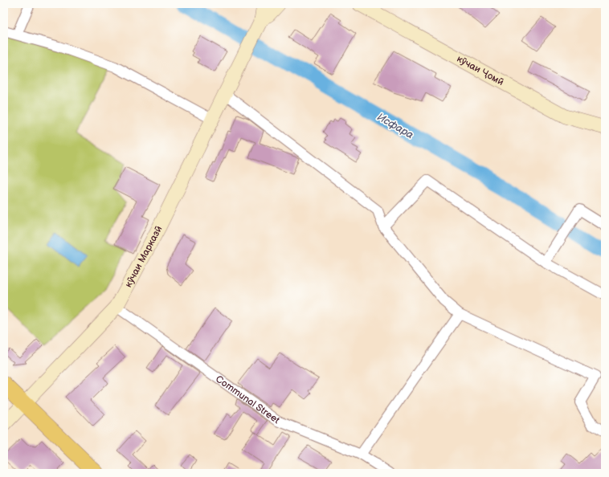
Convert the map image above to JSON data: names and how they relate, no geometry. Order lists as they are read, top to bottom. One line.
{"streets":{"main road":["кӯчаи Ҷомӣ","кӯчаи Марказӣ"],"street":["Communal Street"]},"crossings":[["кӯчаи Марказӣ","Communal Street"]],"water":["Исфара"]}
